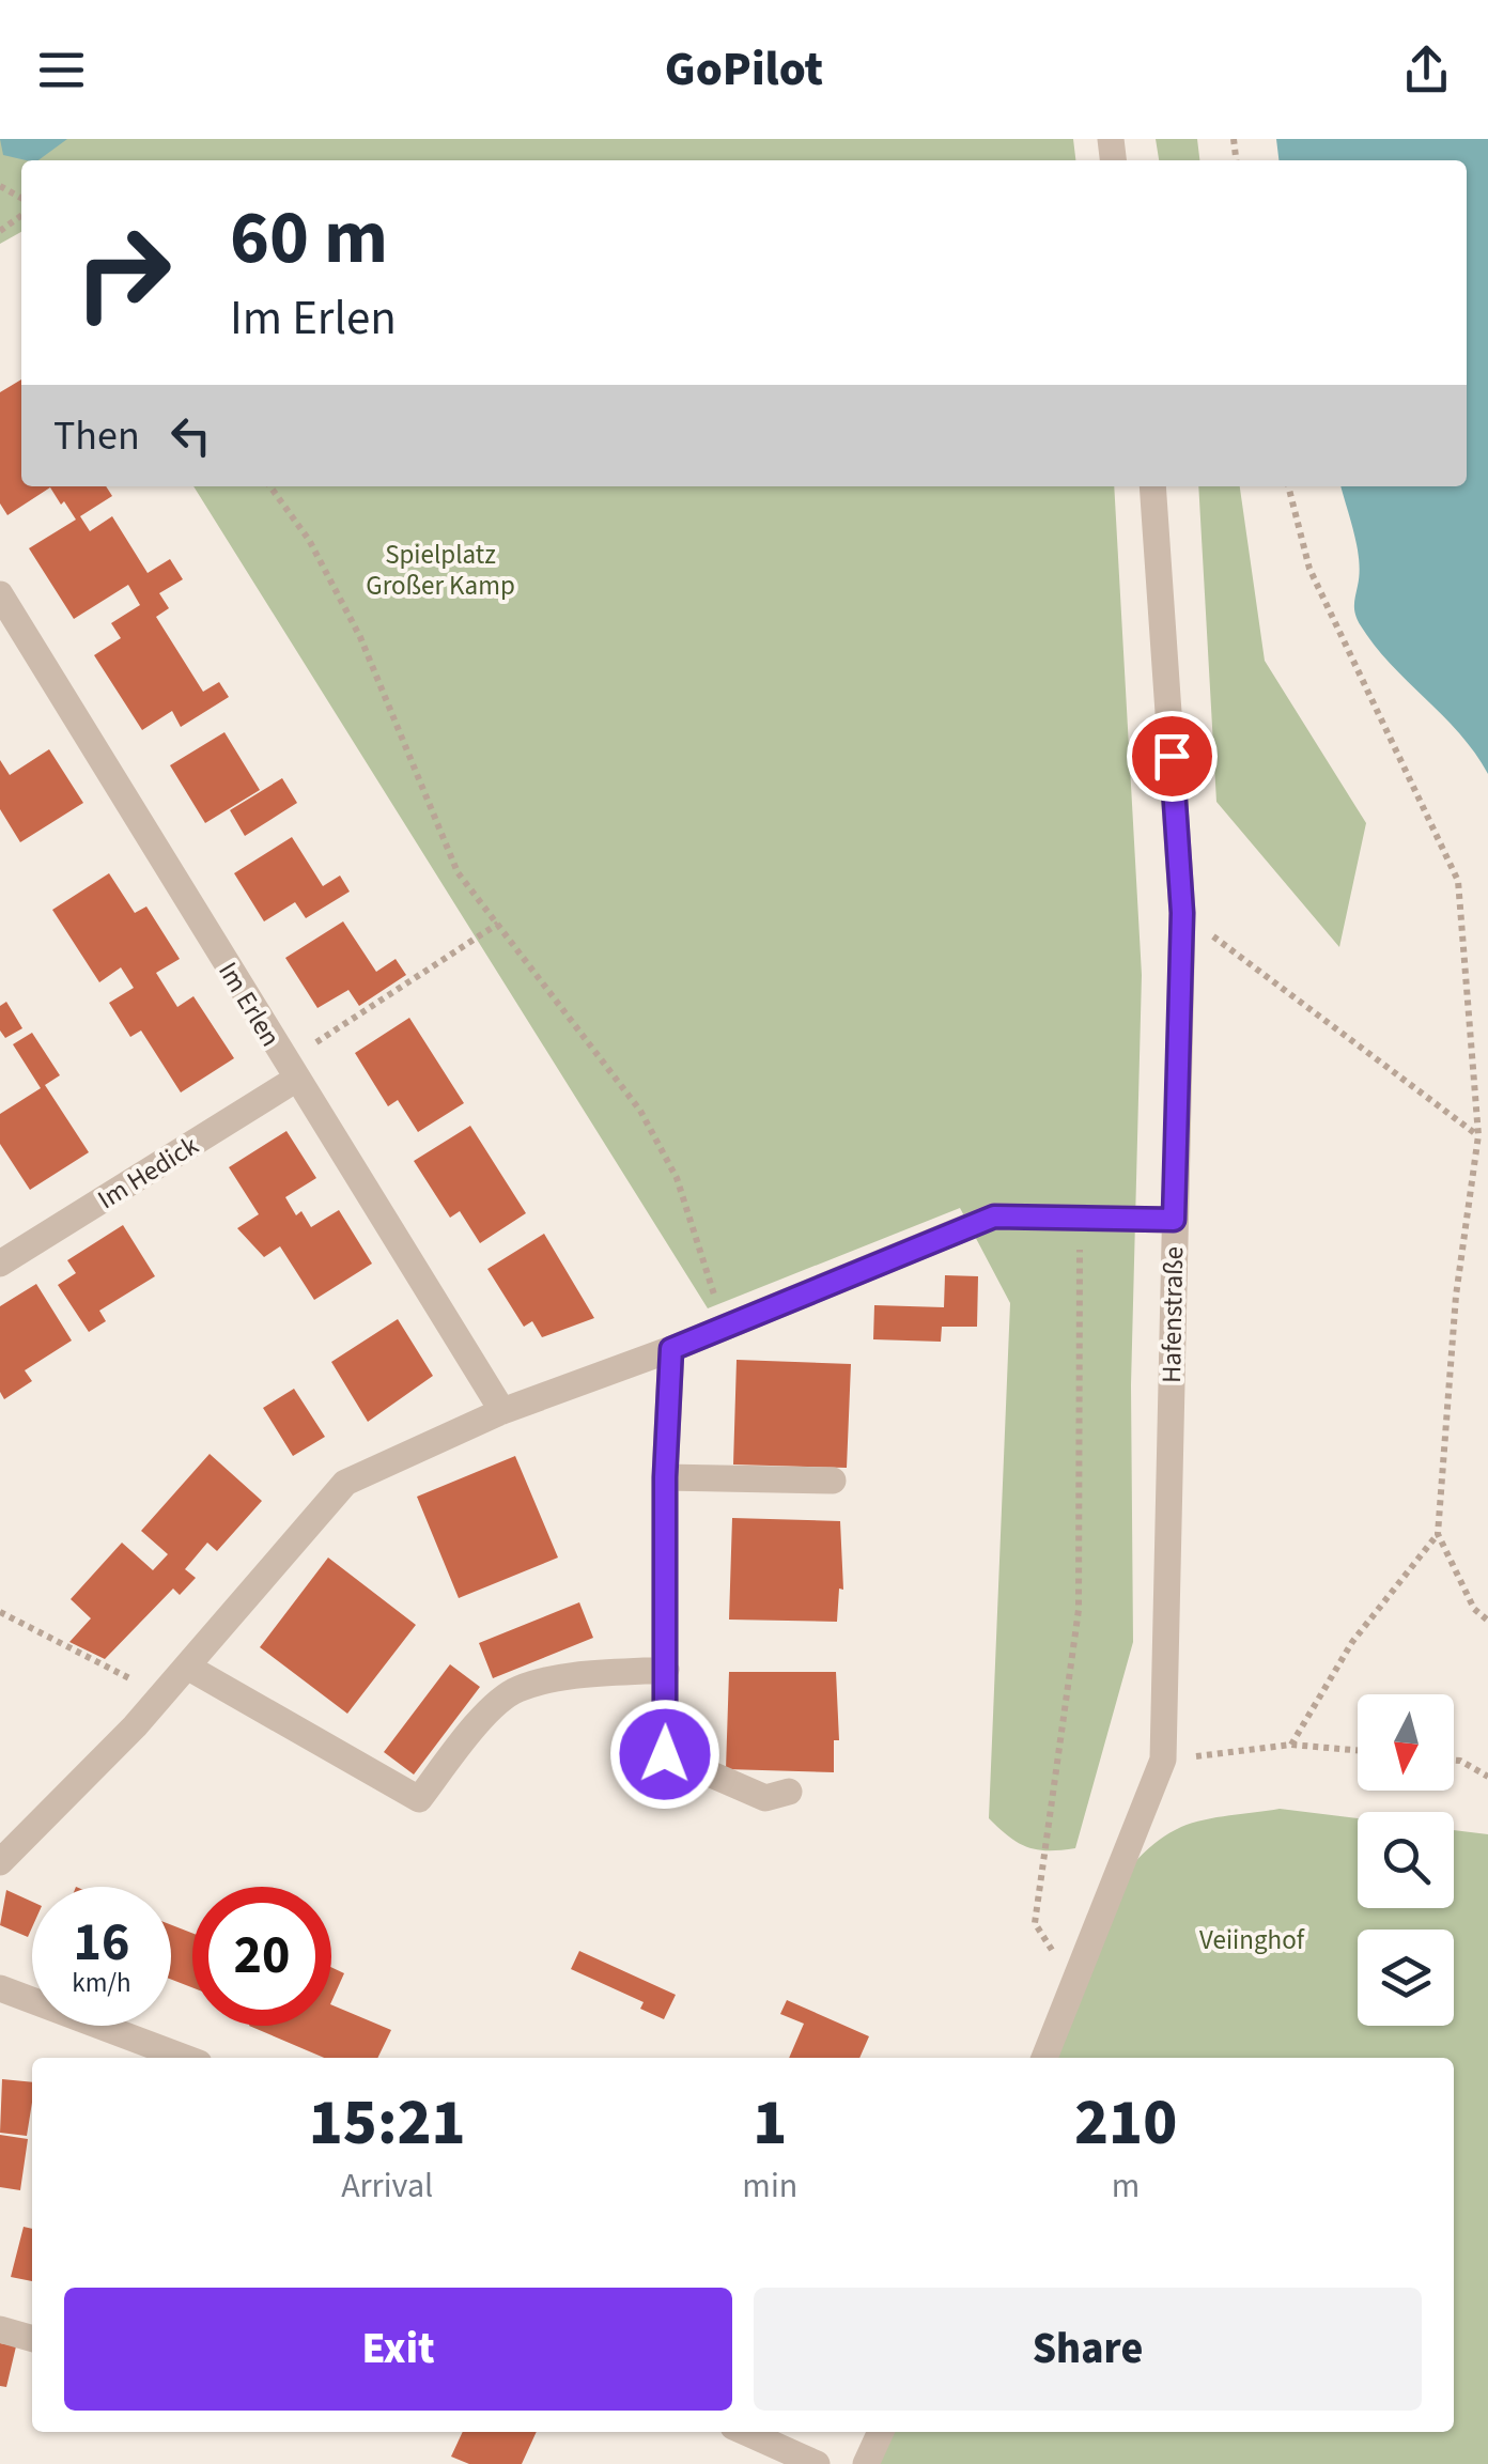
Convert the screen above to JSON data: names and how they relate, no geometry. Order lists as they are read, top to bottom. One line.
{"streets":{"street":["Im Erlen","Im Hedick","Hafenstraße"]},"crossings":[["Im Erlen","Im Hedick"]],"parks":["Spielplatz Großer Kamp","Veiinghof"],"north":"bottom","page":{"header":"GoPilot","turn":["60 m","Im Erlen"],"then":"Then","speed":"16 km/h","limit":"20","eta":["15:21","Arrival","1","min","210","m"],"buttons":["Exit","Share"]}}
